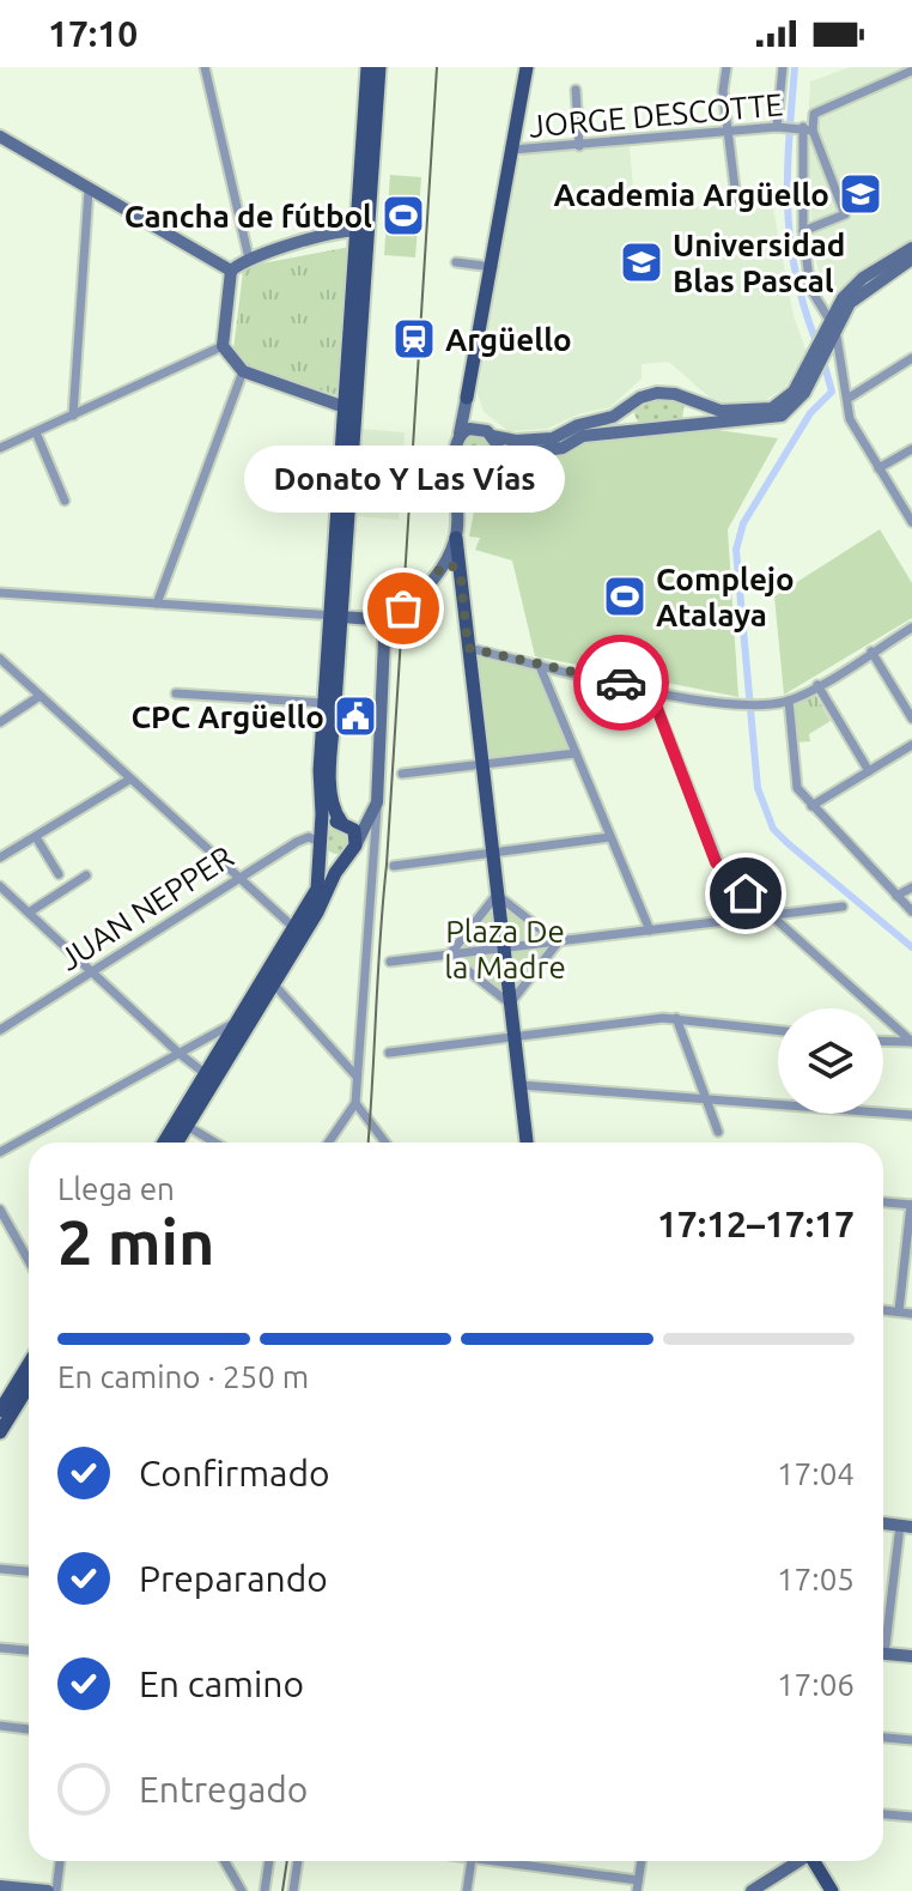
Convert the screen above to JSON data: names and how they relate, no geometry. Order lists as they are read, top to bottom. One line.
{"streets":{"street":["JORGE DESCOTTE","JUAN NEPPER"]},"parks":["Plaza De la Madre"],"places":{"school or university":["Academia Argüello","Universidad Blas Pascal"],"sports":["Cancha de fútbol","Complejo Atalaya"],"station":["Argüello"],"other":["Donato Y Las Vías"],"public building":["CPC Argüello"]},"page":{"status":"17:10","bubble":"Donato Y Las Vías","heading":["2 min","Llega en","17:12–17:17"],"bar":"En camino · 250 m","list":[["Confirmado","17:04"],["Preparando","17:05"],["En camino","17:06"],"Entregado"]}}
